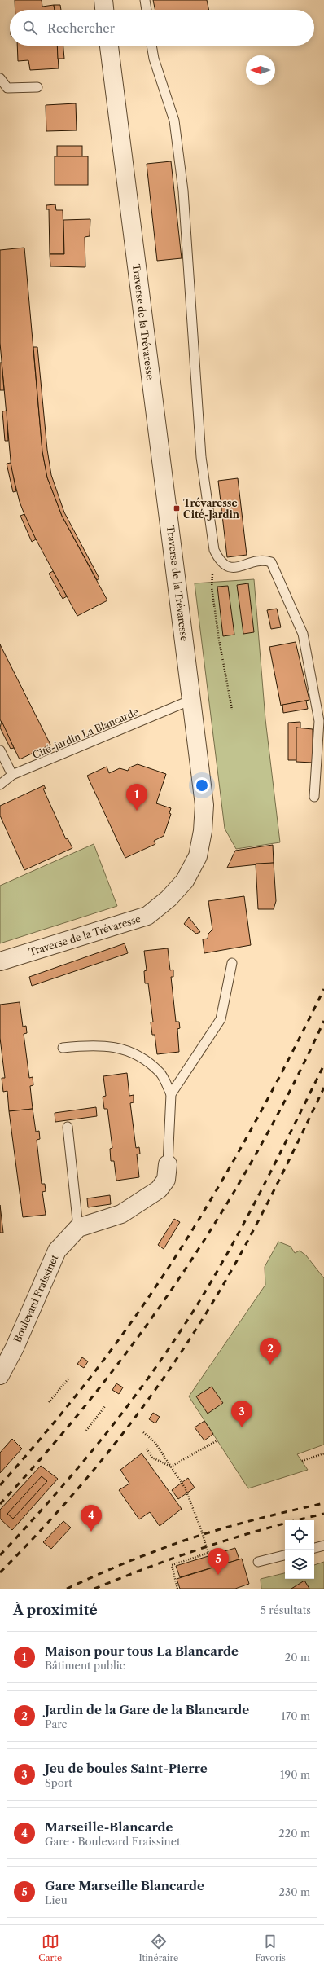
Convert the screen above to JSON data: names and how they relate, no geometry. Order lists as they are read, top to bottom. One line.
{"streets":{"street":["Traverse de la Trévaresse","Boulevard Fraissinet"],"lane":["Cité-jardin La Blancarde"]},"crossings":[["Traverse de la Trévaresse","Cité-jardin La Blancarde"]],"places":{"transit":["Trévaresse Cité-Jardin"]},"north":"left","page":{"search":"Rechercher","pins":["1","2","3","4","5"],"heading":["À proximité","5 résultats"],"list":[{"mark":"1","name":"Maison pour tous La Blancarde","note":"Bâtiment public","value":"20 m"},{"mark":"2","name":"Jardin de la Gare de la Blancarde","note":"Parc","value":"170 m"},{"mark":"3","name":"Jeu de boules Saint-Pierre","note":"Sport","value":"190 m"},{"mark":"4","name":"Marseille-Blancarde","note":"Gare · Boulevard Fraissinet","value":"220 m"},{"mark":"5","name":"Gare Marseille Blancarde","note":"Lieu","value":"230 m"}],"nav":["Carte","Itinéraire","Favoris"]}}
